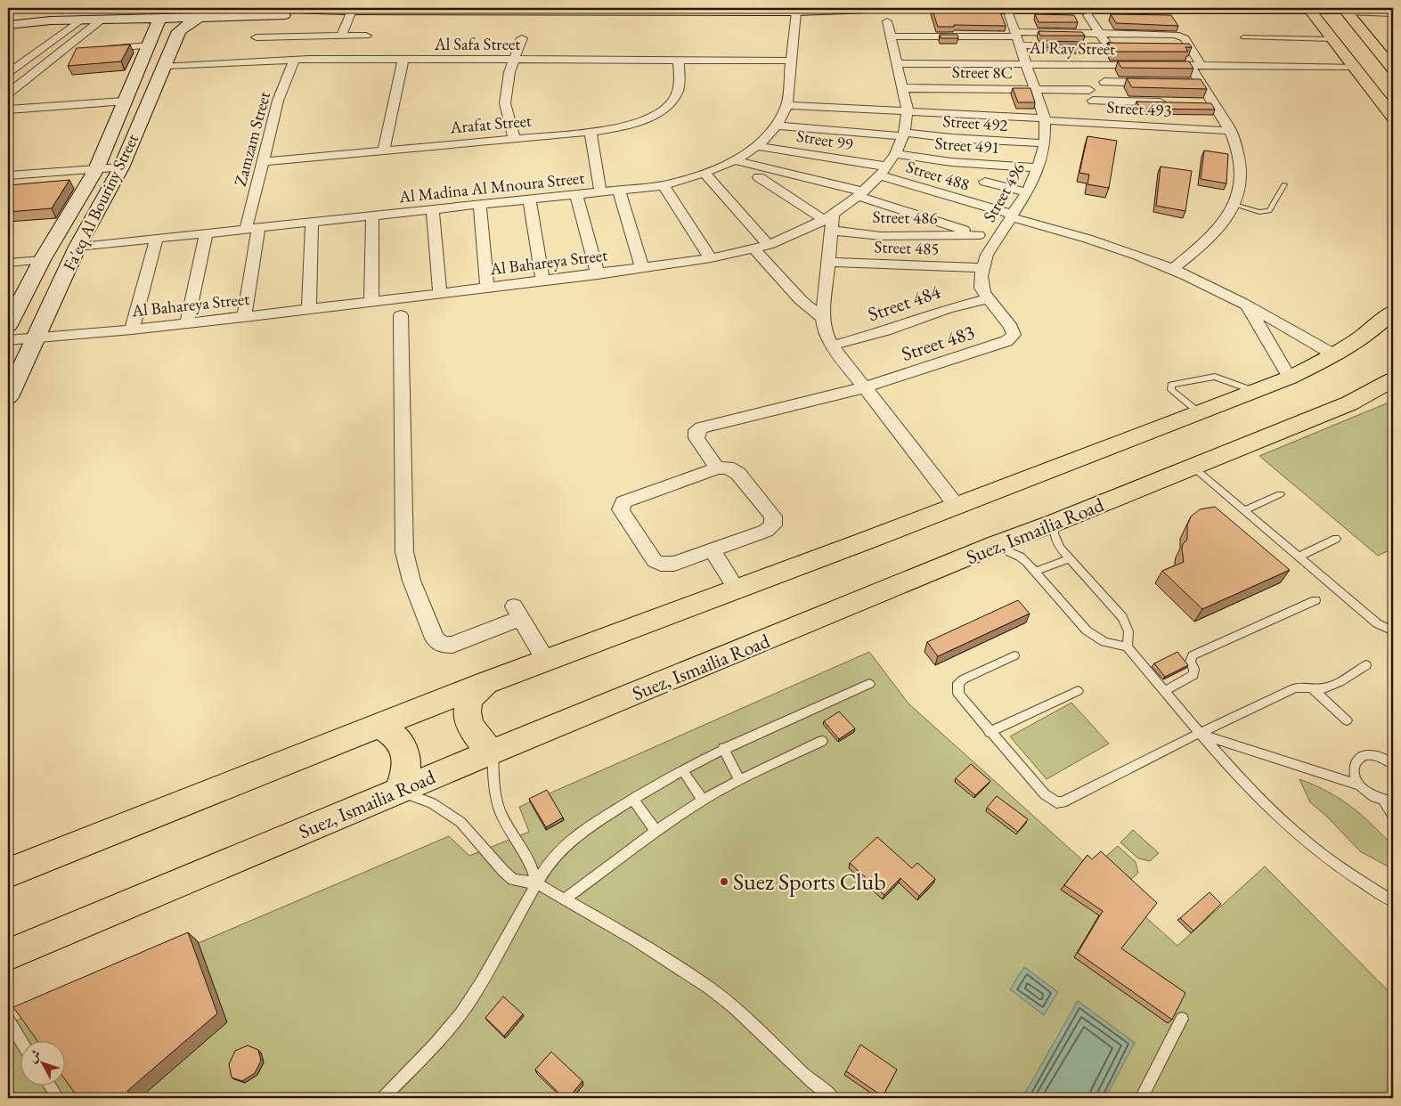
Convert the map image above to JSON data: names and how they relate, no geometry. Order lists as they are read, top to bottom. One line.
{"streets":{"main road":["Suez, Ismailia Road"],"street":["Al Safa Street","Al Ray Street","Street 8C","Street 493","Street 492","Arafat Street","Zamzam Street","Street 99","Street 491","Street 488","Al Madina Al Mnoura Street","Street 496","Fa'eq Al Bouriny Street","Street 486","Street 485","Al Bahareya Street","Street 484","Street 483"]},"crossings":[["Al Safa Street","Arafat Street"],["Al Safa Street","Zamzam Street"],["Al Safa Street","Al Madina Al Mnoura Street"],["Al Safa Street","Fa'eq Al Bouriny Street"],["Al Ray Street","Street 8C"],["Al Ray Street","Street 493"],["Al Ray Street","Street 496"],["Al Ray Street","Al Bahareya Street"],["Street 8C","Street 493"],["Street 8C","Street 496"],["Street 8C","Al Bahareya Street"],["Street 493","Al Madina Al Mnoura Street"],["Street 493","Street 496"],["Street 493","Al Bahareya Street"],["Street 492","Al Madina Al Mnoura Street"],["Street 492","Street 496"],["Street 492","Al Bahareya Street"],["Arafat Street","Zamzam Street"],["Zamzam Street","Al Madina Al Mnoura Street"],["Zamzam Street","Al Bahareya Street"],["Street 99","Street 488"],["Street 99","Al Madina Al Mnoura Street"],["Street 99","Al Bahareya Street"],["Street 491","Street 496"],["Street 491","Al Bahareya Street"],["Street 488","Street 496"],["Street 488","Al Bahareya Street"],["Al Madina Al Mnoura Street","Fa'eq Al Bouriny Street"],["Street 496","Street 485"],["Street 496","Street 484"],["Street 496","Street 483"],["Fa'eq Al Bouriny Street","Al Bahareya Street"],["Street 486","Al Bahareya Street"]],"places":["Suez Sports Club"],"north":"top left"}
